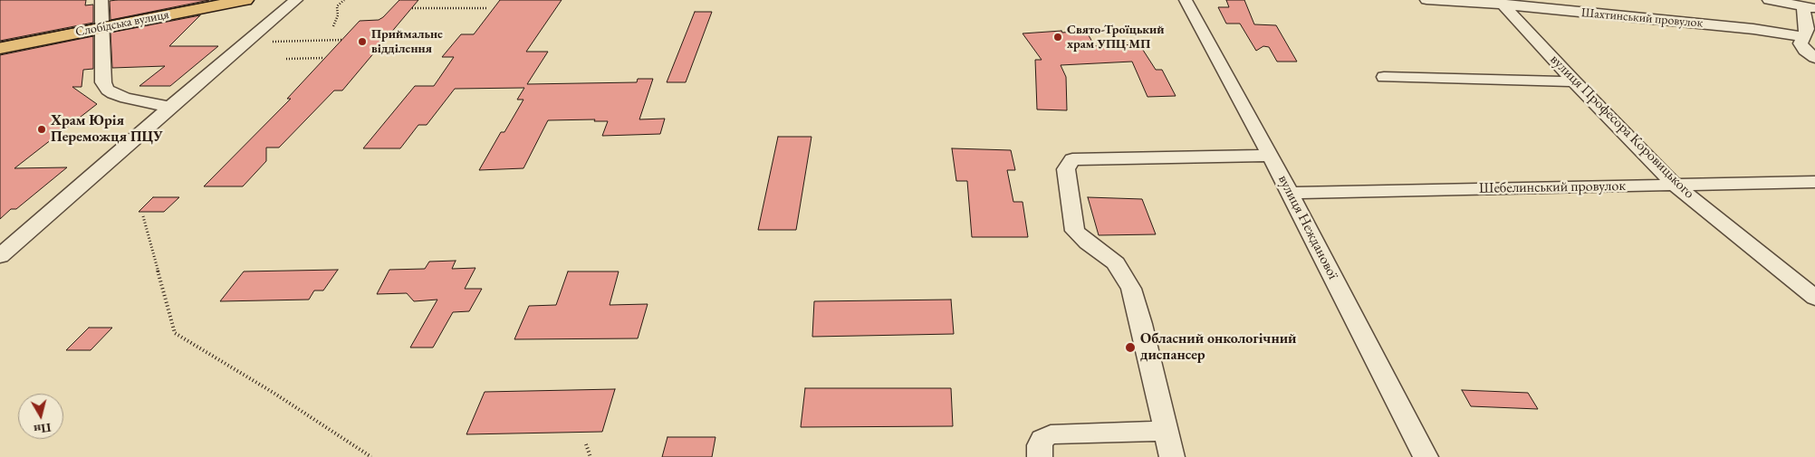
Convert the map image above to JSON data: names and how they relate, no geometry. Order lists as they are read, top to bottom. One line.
{"streets":{"main road":["Слобідська вулиця"],"street":["Шахтинський провулок","вулиця Професора Коровицького","Шебелинський провулок","вулиця Нежданової"]},"crossings":[["Шахтинський провулок","вулиця Професора Коровицького"],["вулиця Професора Коровицького","Шебелинський провулок"],["Шебелинський провулок","вулиця Нежданової"]],"places":["Свято-Троїцький храм УПЦ МП","Приймальне відділення","Храм Юрія Переможця ПЦУ","Обласний онкологічний диспансер"],"north":"bottom"}
